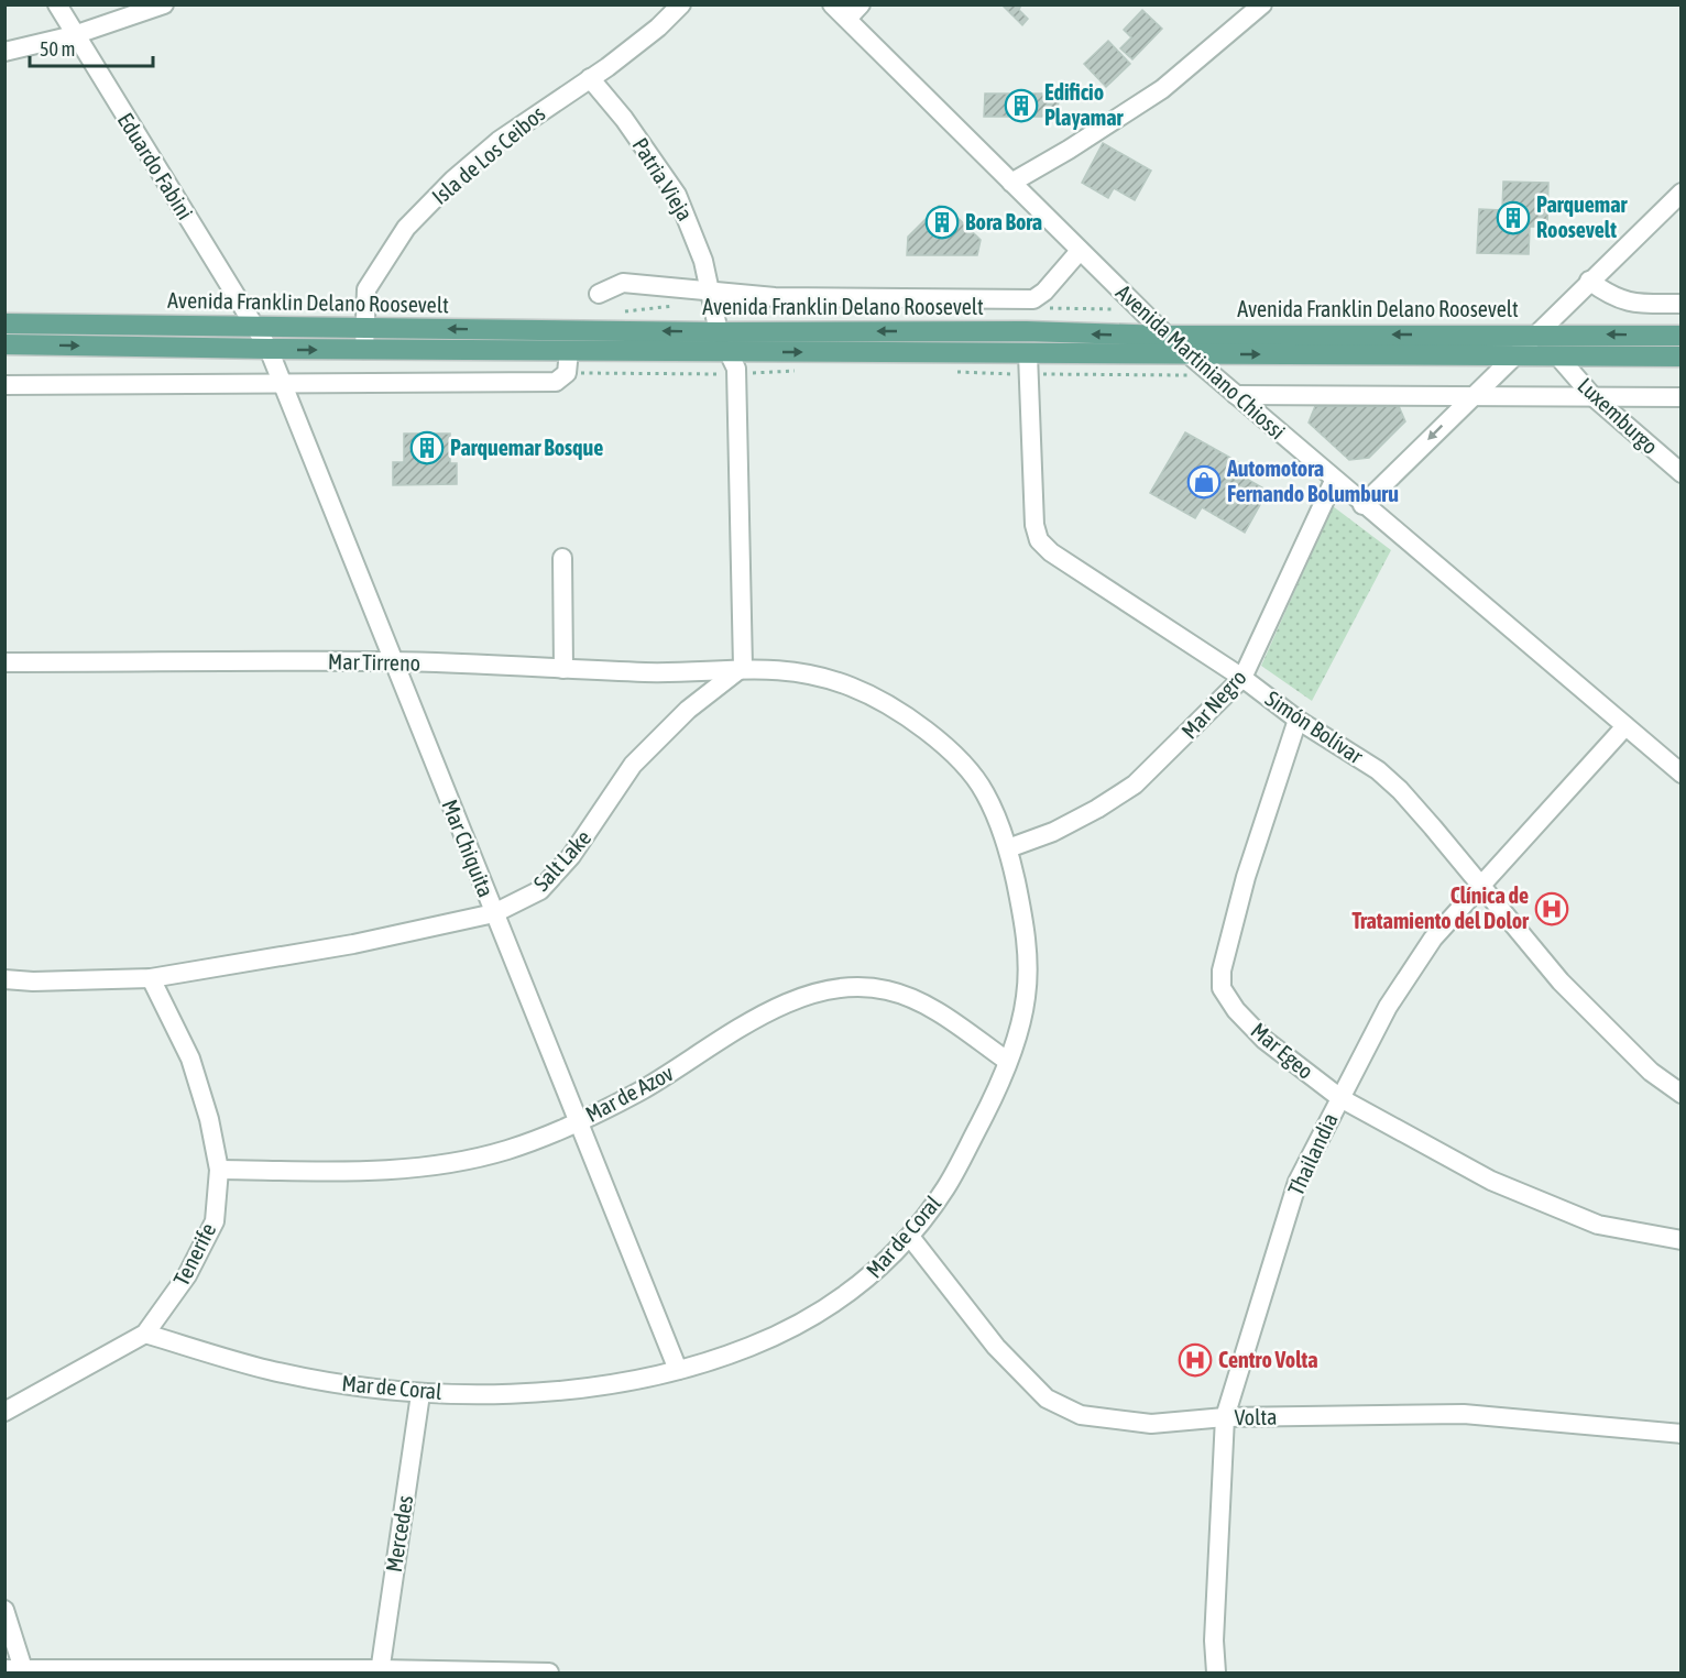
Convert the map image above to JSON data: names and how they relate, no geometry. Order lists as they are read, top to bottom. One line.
{"streets":{"main road":["Avenida Franklin Delano Roosevelt"],"street":["Isla de Los Ceibos","Eduardo Fabini","Patria Vieja","Avenida Martiniano Chiossi","Luxemburgo","Mar Tirreno","Mar Negro","Simón Bolívar","Mar Chiquita","Salt Lake","Mar Egeo","Mar de Azov","Thailandia","Mar de Coral","Tenerife","Volta","Mercedes"]},"crossings":[["Isla de Los Ceibos","Patria Vieja"],["Isla de Los Ceibos","Avenida Franklin Delano Roosevelt"],["Eduardo Fabini","Avenida Franklin Delano Roosevelt"],["Eduardo Fabini","Mar Chiquita"],["Patria Vieja","Avenida Franklin Delano Roosevelt"],["Avenida Franklin Delano Roosevelt","Avenida Martiniano Chiossi"],["Avenida Franklin Delano Roosevelt","Luxemburgo"],["Avenida Franklin Delano Roosevelt","Simón Bolívar"],["Avenida Franklin Delano Roosevelt","Mar Chiquita"],["Avenida Martiniano Chiossi","Mar Negro"],["Avenida Martiniano Chiossi","Thailandia"],["Mar Tirreno","Mar Chiquita"],["Mar Tirreno","Salt Lake"],["Mar Tirreno","Mar de Coral"],["Mar Negro","Simón Bolívar"],["Mar Negro","Mar de Coral"],["Simón Bolívar","Mar Egeo"],["Simón Bolívar","Thailandia"],["Mar Chiquita","Salt Lake"],["Mar Chiquita","Mar de Azov"],["Mar Chiquita","Mar de Coral"],["Salt Lake","Mar de Coral"],["Salt Lake","Tenerife"],["Mar Egeo","Thailandia"],["Mar de Azov","Mar de Coral"],["Mar de Azov","Tenerife"],["Thailandia","Volta"],["Mar de Coral","Tenerife"],["Mar de Coral","Volta"],["Mar de Coral","Mercedes"]],"places":{"building":["Edificio Playamar","Parquemar Roosevelt","Bora Bora","Parquemar Bosque"],"shop":["Automotora Fernando Bolumburu"],"hospital":["Clínica de Tratamiento del Dolor","Centro Volta"]},"scale_bar":"50 m"}
